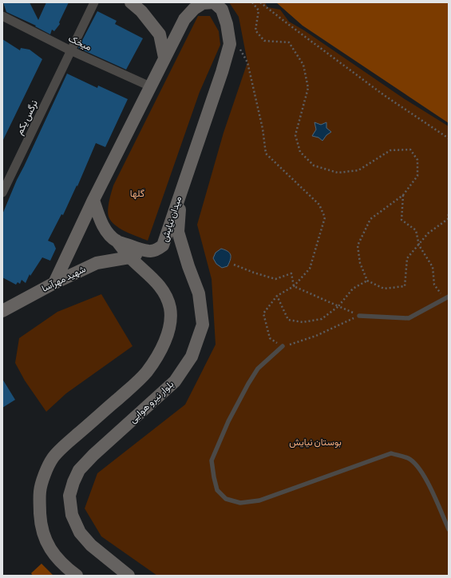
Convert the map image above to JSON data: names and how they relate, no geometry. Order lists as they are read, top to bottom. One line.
{"streets":{"main road":["میدان نیایش","شهید مهرآسا","بلوار نیرو هوایی"],"street":["میخک","نرگس یکم"]},"crossings":[["میخک","نرگس یکم"],["میخک","میدان نیایش"],["میدان نیایش","شهید مهرآسا"],["میدان نیایش","بلوار نیرو هوایی"]],"parks":["گلها","بوستان نیایش"]}
